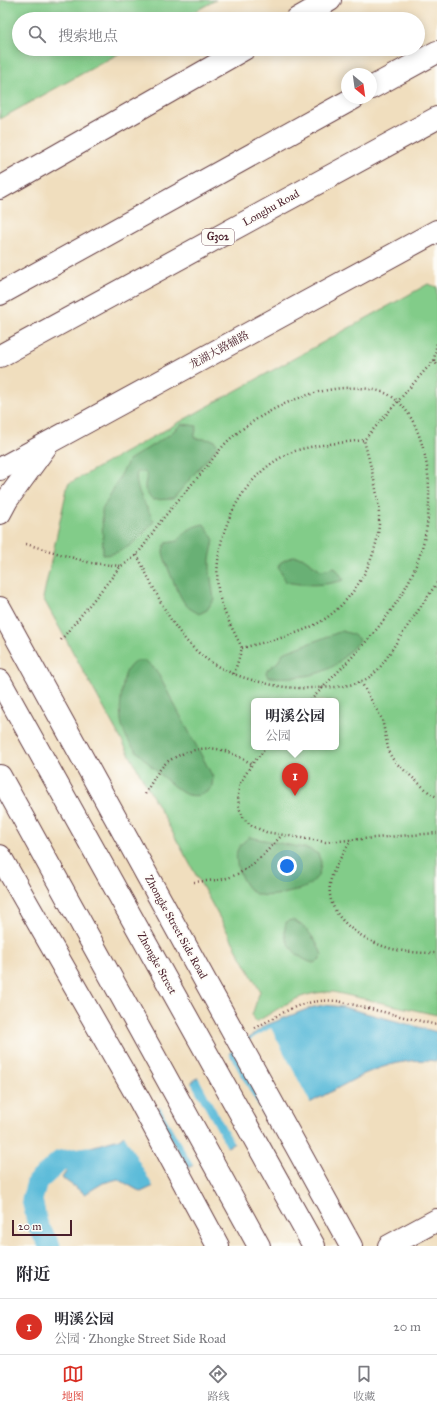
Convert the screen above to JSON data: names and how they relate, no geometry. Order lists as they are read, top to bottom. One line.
{"streets":{"main road":["Longhu Road","G302","龙湖大路辅路","Zhongke Street Side Road","Zhongke Street"]},"scale_bar":"20 m","north":"bottom right","page":{"search":"搜索地点","popup":["明溪公园","公园"],"pins":"1","scale":"20 m","heading":"附近","list":[{"mark":"1","name":"明溪公园","note":"公园 · Zhongke Street Side Road","value":"20 m"}],"nav":["地图","路线","收藏"]}}
